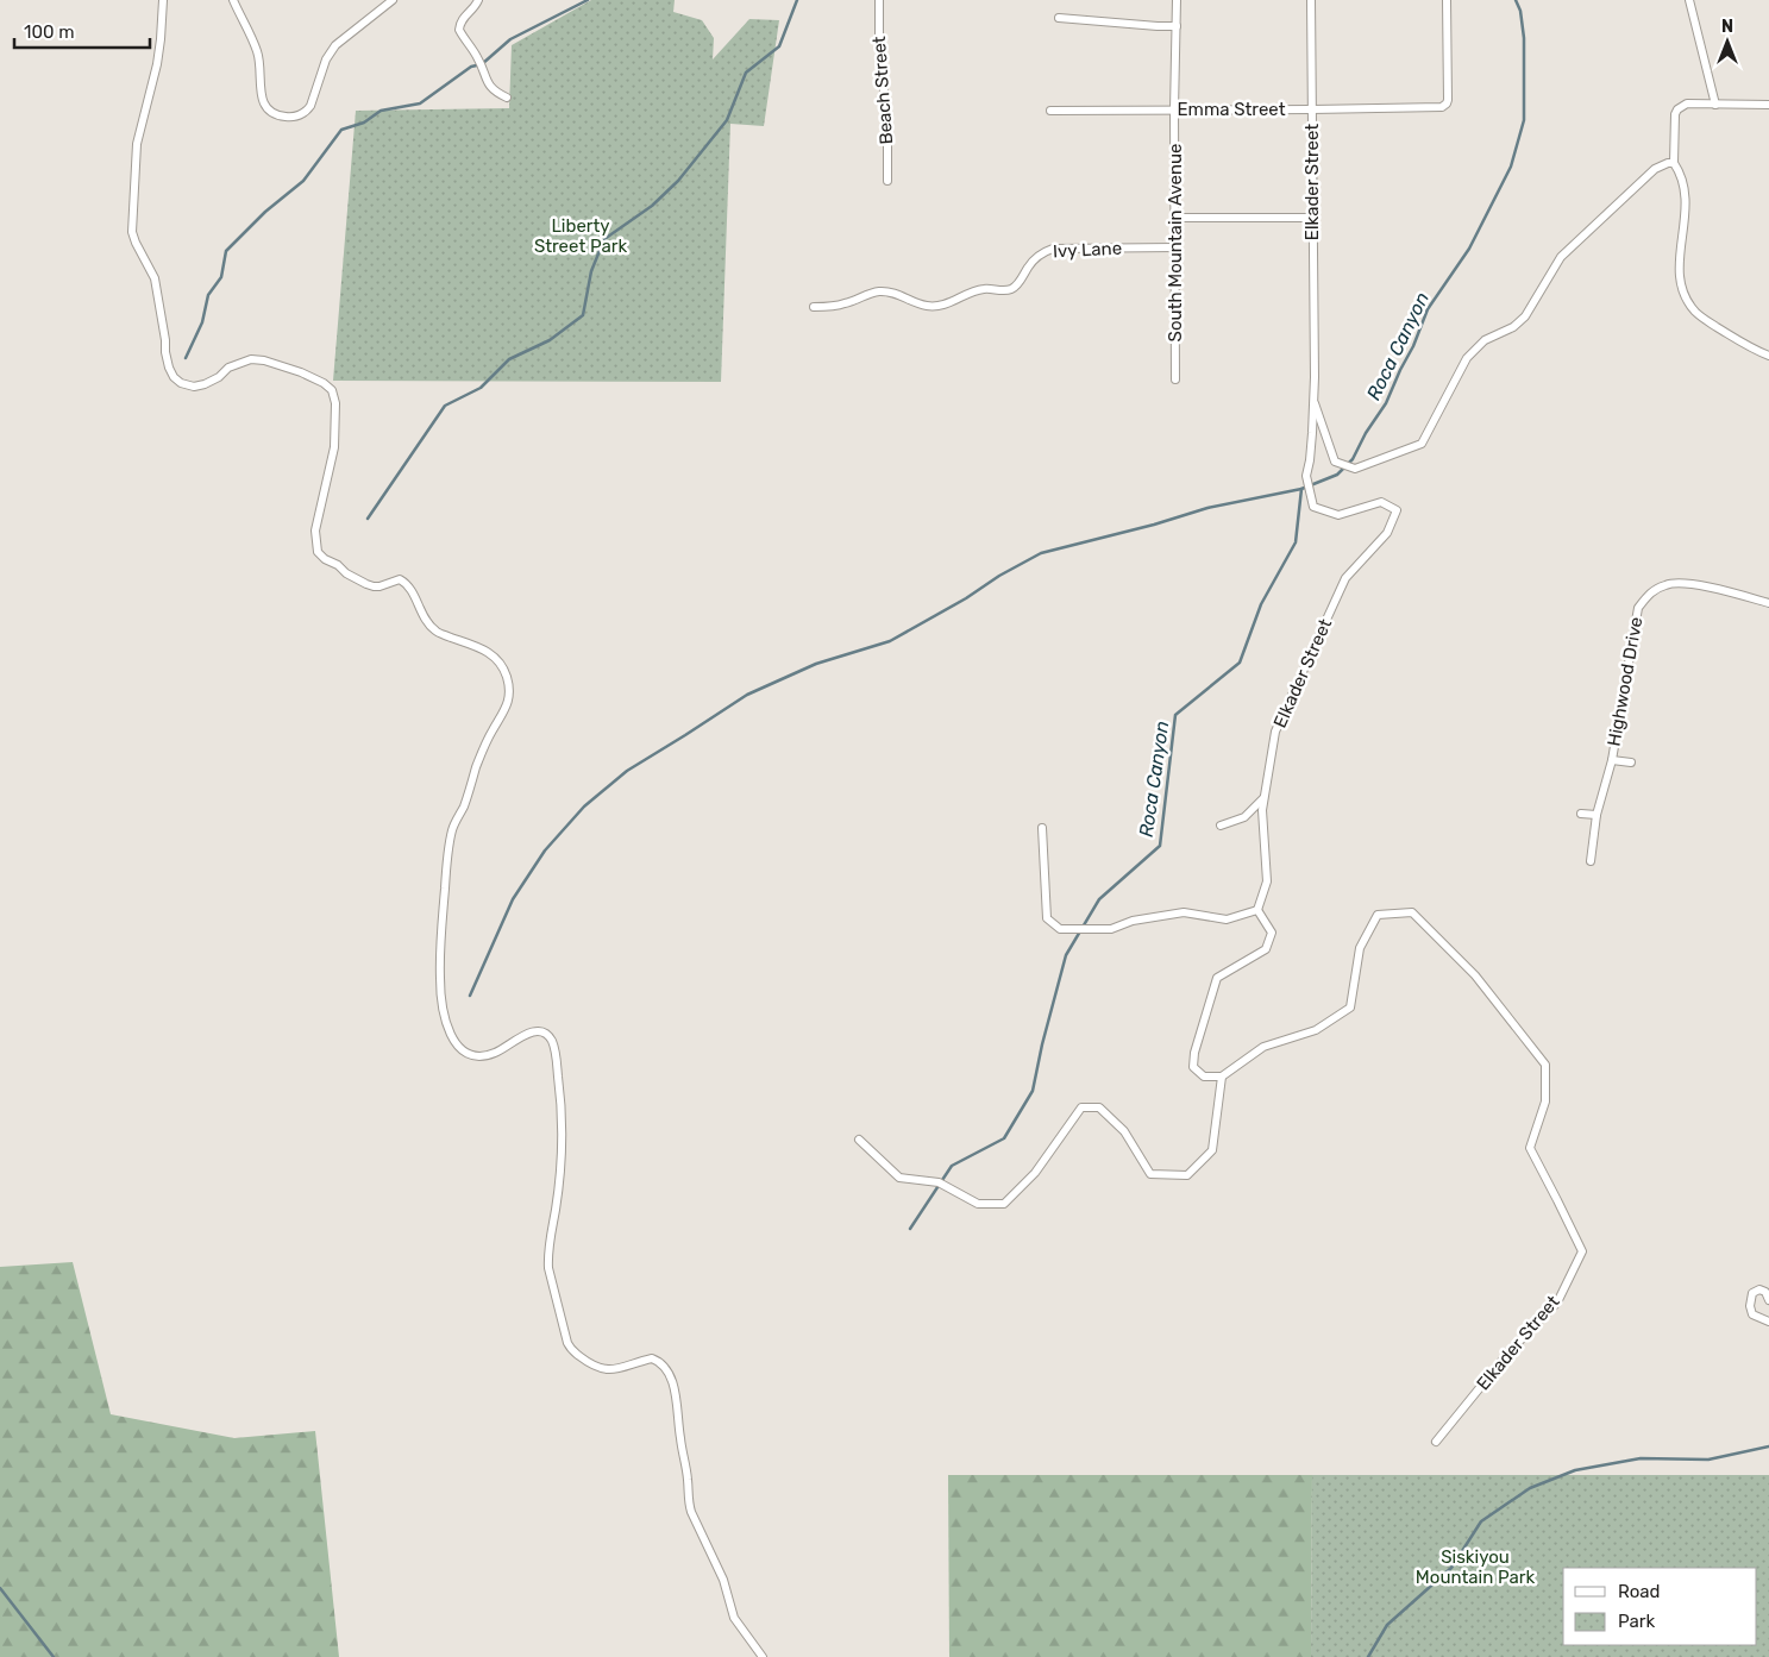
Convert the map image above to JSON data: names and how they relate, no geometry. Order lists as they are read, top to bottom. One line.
{"streets":{"street":["Beach Street","Emma Street","Elkader Street","South Mountain Avenue","Ivy Lane","Highwood Drive"]},"crossings":[["Emma Street","Elkader Street"],["Emma Street","South Mountain Avenue"],["South Mountain Avenue","Ivy Lane"]],"water":["Roca Canyon"],"parks":["Liberty Street Park","Siskiyou Mountain Park"],"legend":["Road","Park"],"scale_bar":"100 m","north":"top"}
